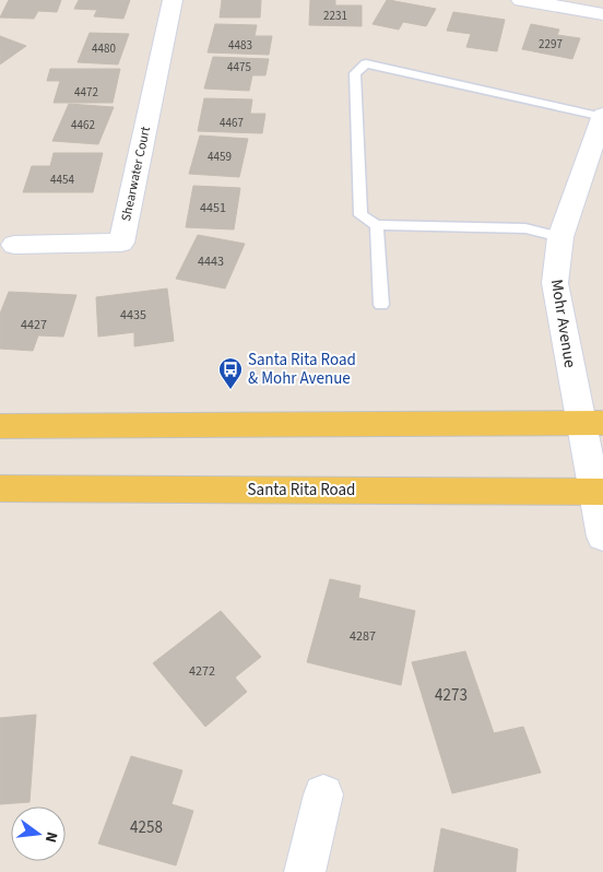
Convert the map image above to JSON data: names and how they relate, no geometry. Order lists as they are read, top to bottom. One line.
{"streets":{"main road":["Santa Rita Road"],"street":["Shearwater Court","Mohr Avenue"]},"crossings":[["Mohr Avenue","Santa Rita Road"]],"places":{"bus stop":["Santa Rita Road & Mohr Avenue"]},"house_numbers":["2231","2297","4483","4480","4475","4472","4467","4462","4459","4454","4451","4443","4435","4427","4287","4272","4273","4258"],"north":"right"}
